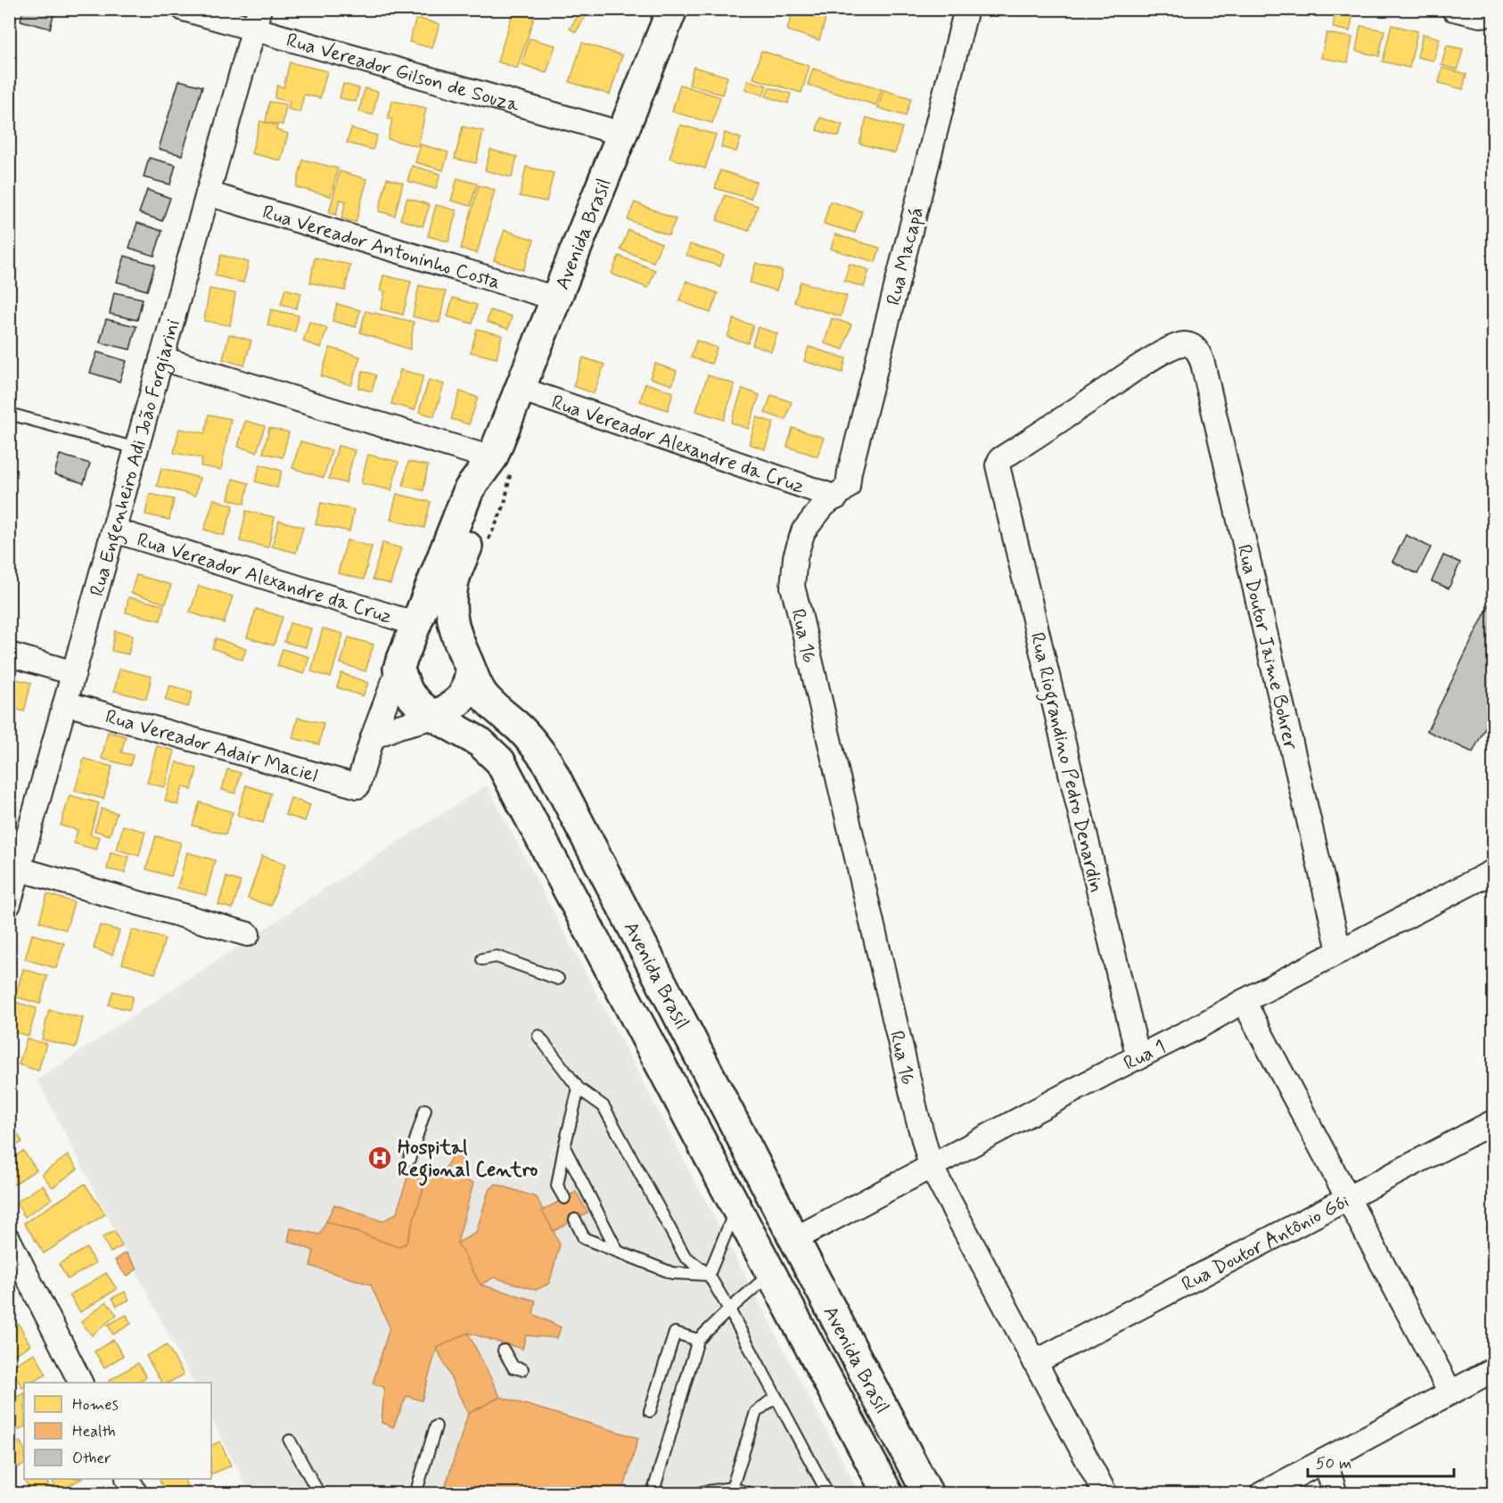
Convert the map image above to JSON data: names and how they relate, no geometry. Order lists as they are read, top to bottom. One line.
{"streets":{"street":["Rua Vereador Gilson de Souza","Avenida Brasil","Rua Vereador Antoninho Costa","Rua Macapá","Rua Vereador Alexandre da Cruz","Rua Engenheiro Adi João Forgiarini","Rua 16","Rua Doutor Jaime Bohrer","Rua Vereador Adair Maciel","Rua Riograndino Pedro Denardin","Rua 1","Rua Doutor Antônio Gói"]},"crossings":[["Rua Vereador Gilson de Souza","Avenida Brasil"],["Rua Vereador Gilson de Souza","Rua Engenheiro Adi João Forgiarini"],["Avenida Brasil","Rua Vereador Antoninho Costa"],["Avenida Brasil","Rua Vereador Alexandre da Cruz"],["Avenida Brasil","Rua Vereador Adair Maciel"],["Avenida Brasil","Rua 1"],["Rua Vereador Antoninho Costa","Rua Engenheiro Adi João Forgiarini"],["Rua Macapá","Rua Vereador Alexandre da Cruz"],["Rua Macapá","Rua 16"],["Rua Vereador Alexandre da Cruz","Rua Engenheiro Adi João Forgiarini"],["Rua Engenheiro Adi João Forgiarini","Rua Vereador Adair Maciel"],["Rua 16","Rua 1"],["Rua 16","Rua Doutor Antônio Gói"],["Rua Doutor Jaime Bohrer","Rua Riograndino Pedro Denardin"],["Rua Doutor Jaime Bohrer","Rua 1"],["Rua Riograndino Pedro Denardin","Rua 1"]],"places":{"hospital":["Hospital Regional Centro"]},"legend":["Homes","Health","Other"],"scale_bar":"50 m"}
